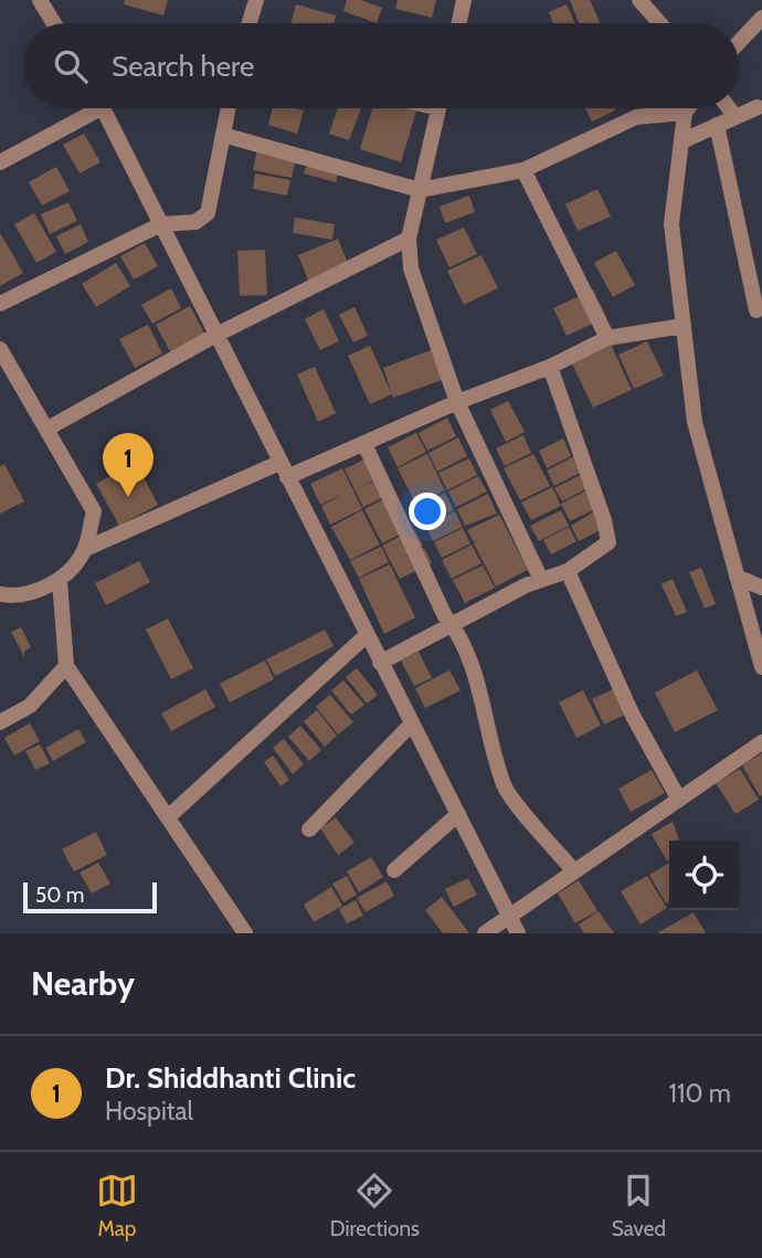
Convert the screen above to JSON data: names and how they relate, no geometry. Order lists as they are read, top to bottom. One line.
{"scale_bar":"50 m","page":{"search":"Search here","pins":"1","scale":"50 m","heading":"Nearby","list":[{"mark":"1","name":"Dr. Shiddhanti Clinic","note":"Hospital","value":"110 m"}],"nav":["Map","Directions","Saved"]}}
